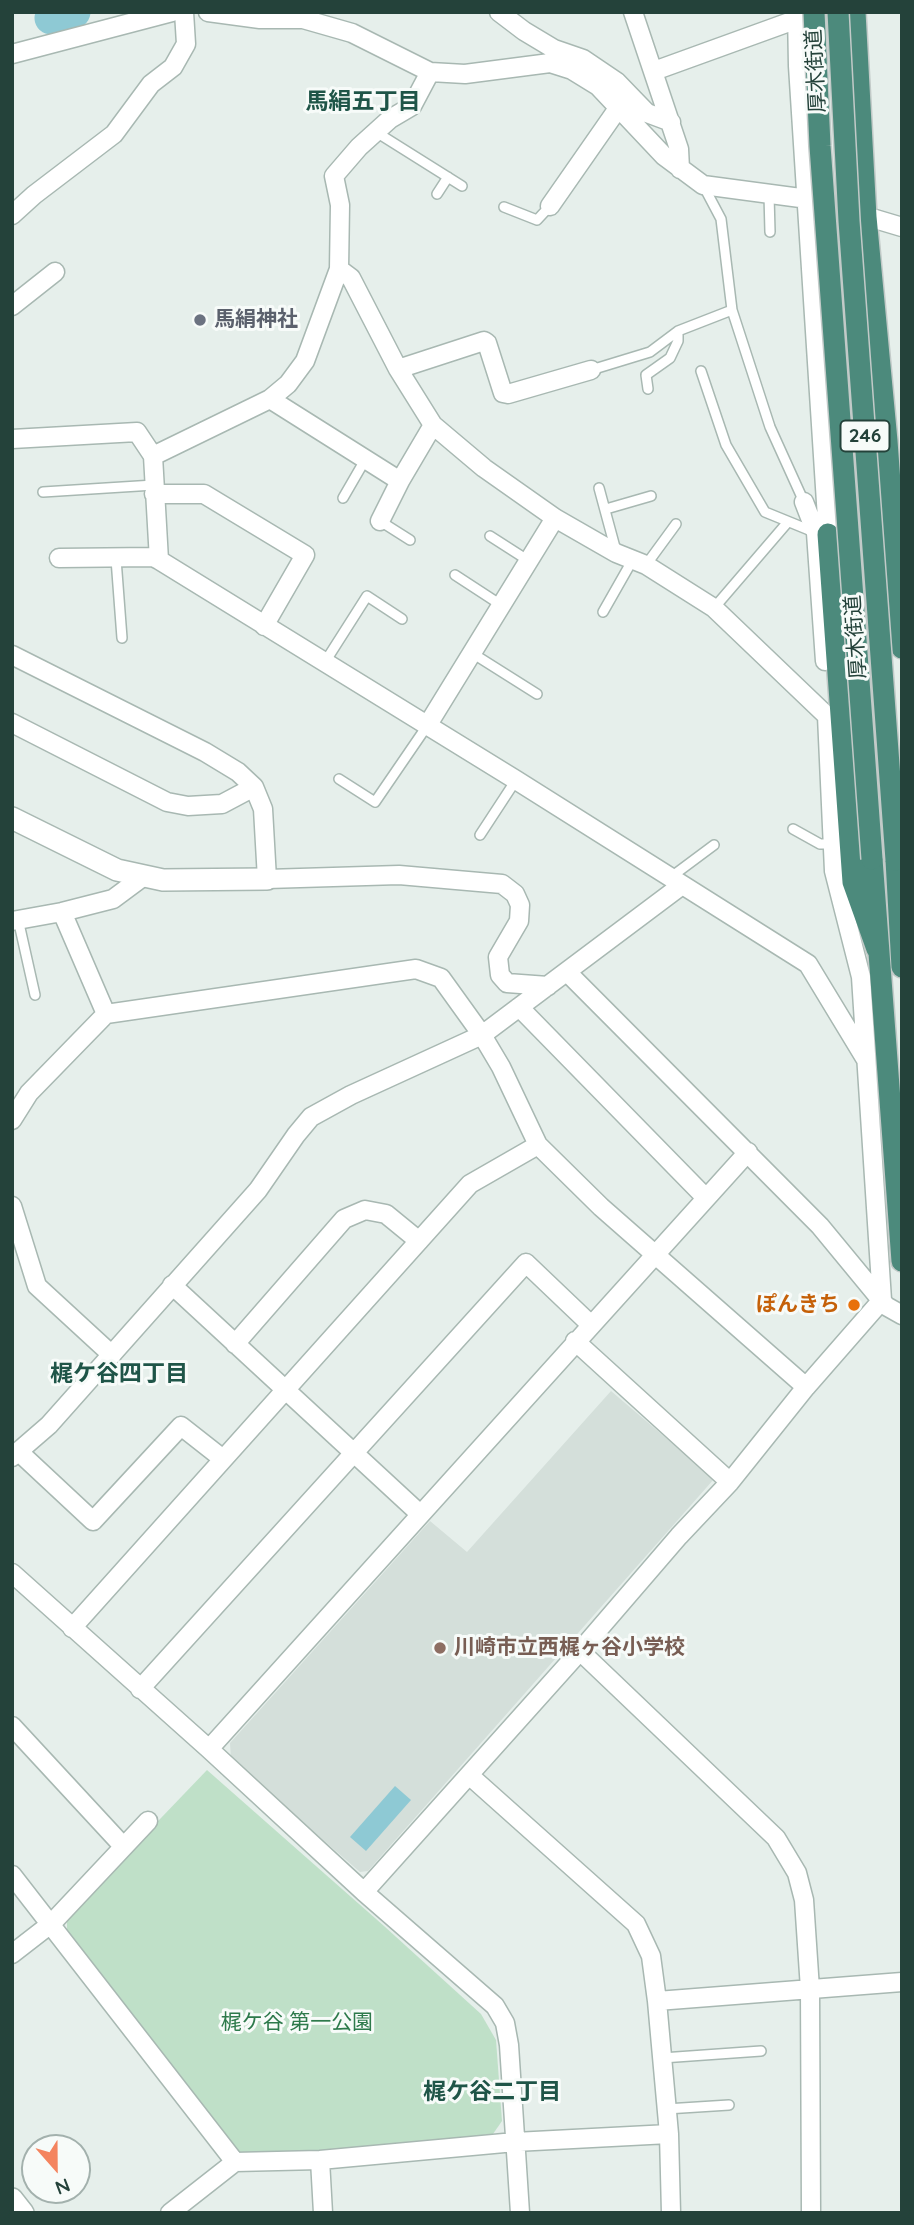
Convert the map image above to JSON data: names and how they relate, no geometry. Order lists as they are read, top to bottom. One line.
{"streets":{"highway":["厚木街道","246"]},"districts":["馬絹五丁目","梶ケ谷四丁目","梶ケ谷二丁目"],"parks":["梶ケ谷 第一公園"],"places":["馬絹神社","ぽんきち","川崎市立西梶ヶ谷小学校"],"north":"bottom"}
